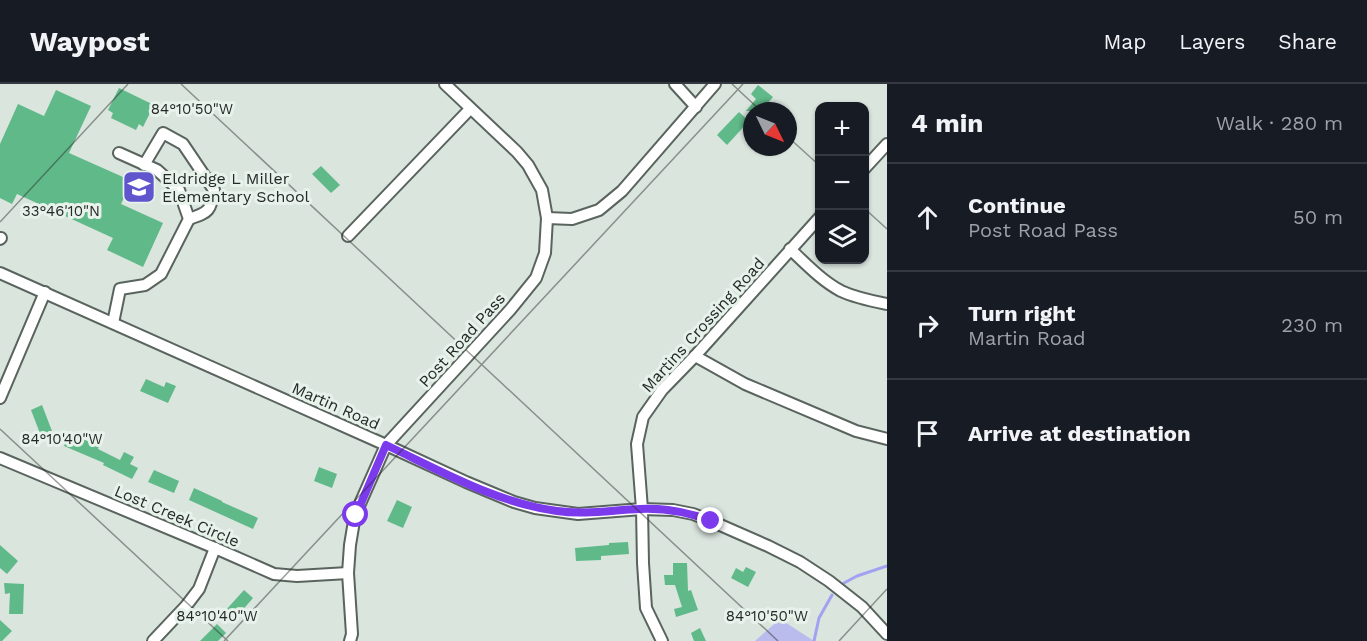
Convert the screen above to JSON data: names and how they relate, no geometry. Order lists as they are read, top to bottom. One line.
{"streets":{"street":["Martins Crossing Road","Post Road Pass","Martin Road","Lost Creek Circle"]},"crossings":[["Martins Crossing Road","Martin Road"],["Post Road Pass","Martin Road"],["Post Road Pass","Lost Creek Circle"]],"places":{"school or university":["Eldridge L Miller Elementary School"]},"north":"bottom right","page":{"header":"Waypost","nav":["Map","Layers","Share"],"heading":["4 min","Walk · 280 m"],"map_buttons":["+","−"],"list":[["Continue","Post Road Pass","50 m"],["Turn right","Martin Road","230 m"],"Arrive at destination"]},"coordinates":["84°10'50\"W","33°46'10\"N","84°10'40\"W"]}
